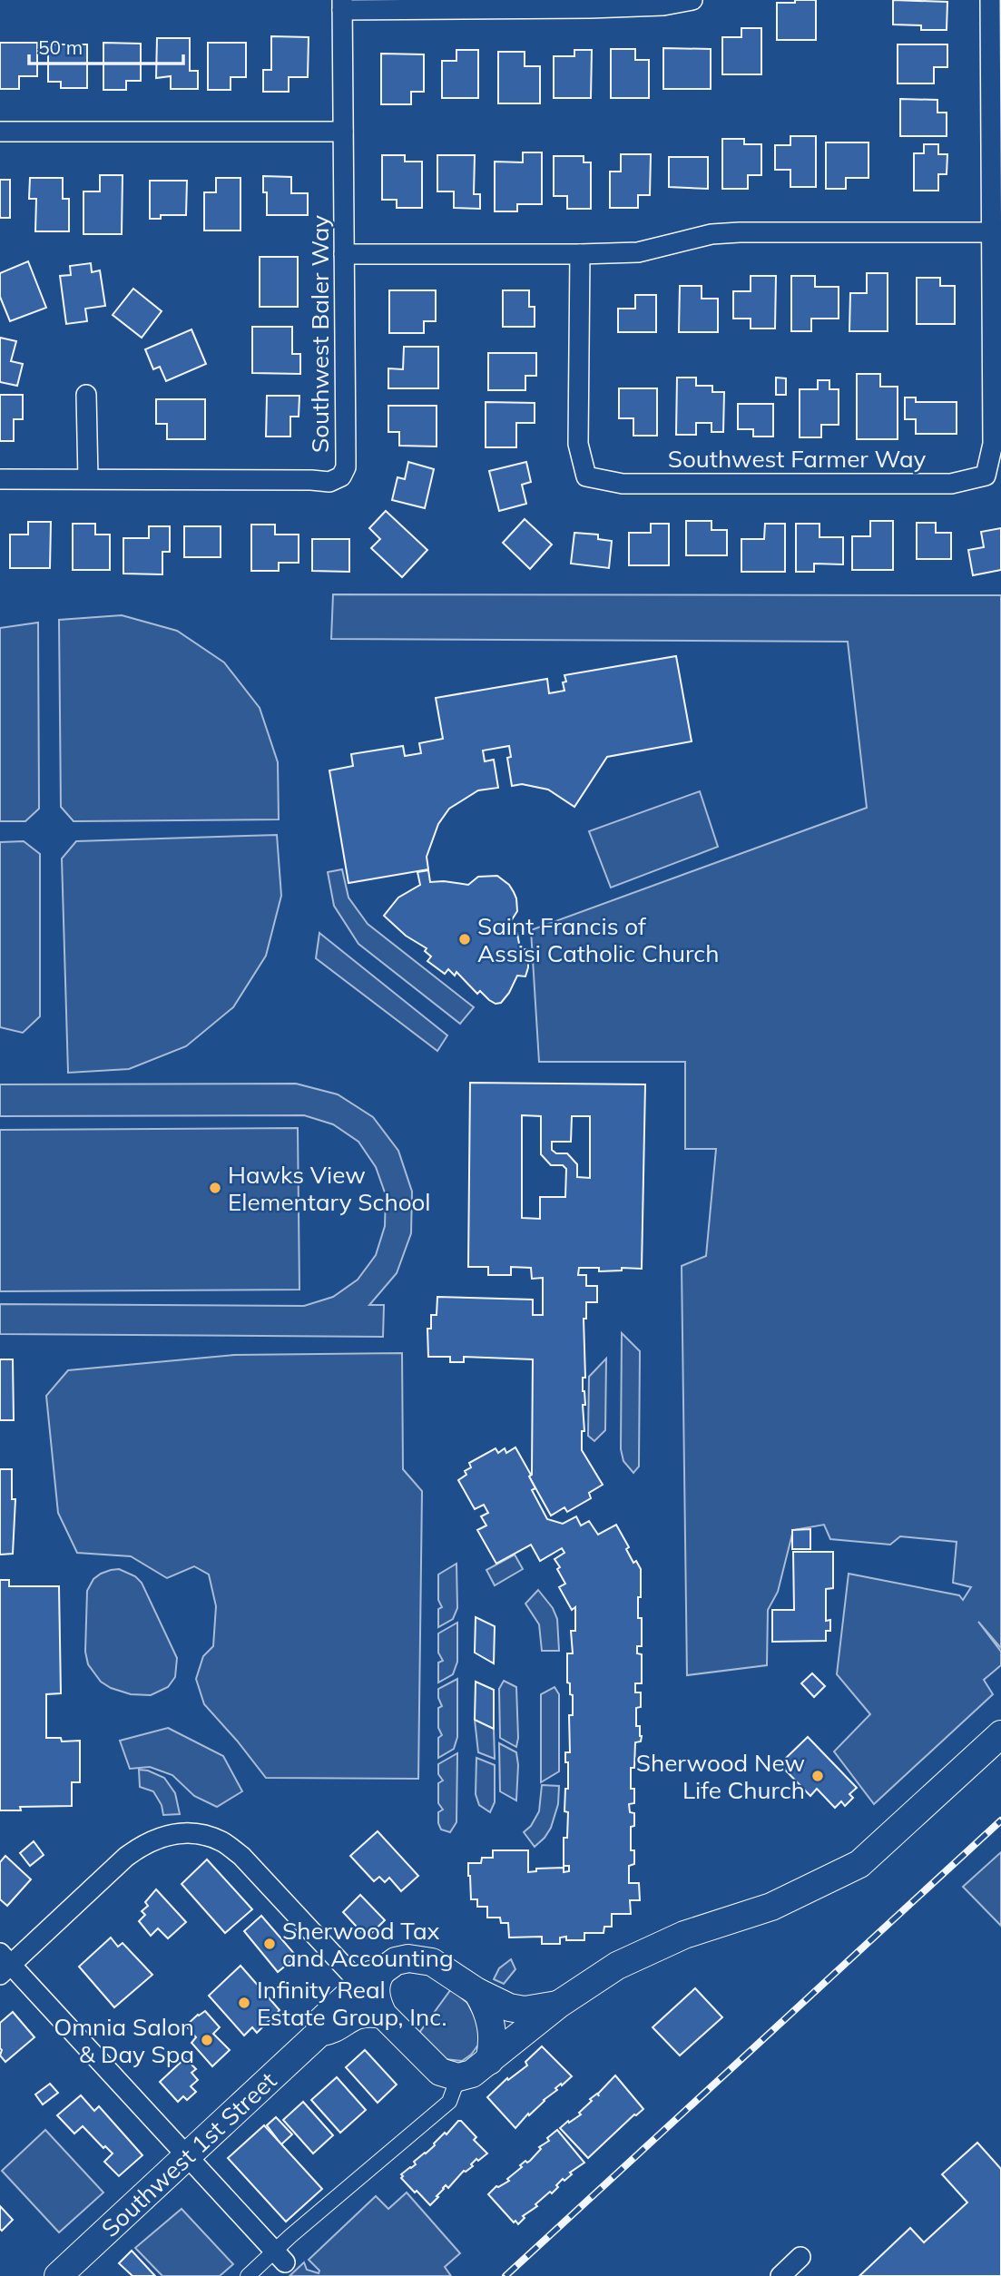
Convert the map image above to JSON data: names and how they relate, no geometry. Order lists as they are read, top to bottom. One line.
{"streets":{"main road":["Southwest 1st Street"],"street":["Southwest Baler Way","Southwest Farmer Way"]},"places":["Saint Francis of Assisi Catholic Church","Hawks View Elementary School","Sherwood New Life Church","Sherwood Tax and Accounting","Infinity Real Estate Group, Inc.","Omnia Salon & Day Spa"],"scale_bar":"50 m"}
